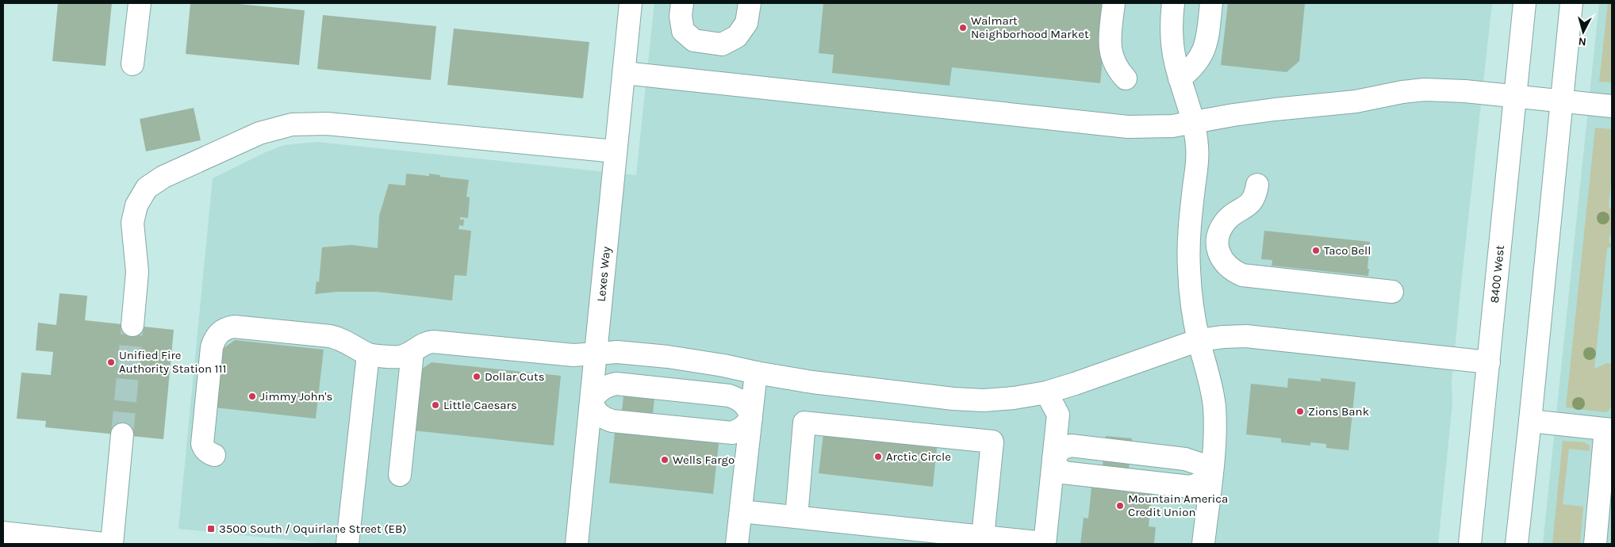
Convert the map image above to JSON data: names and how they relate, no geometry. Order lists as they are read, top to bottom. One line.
{"streets":{"main road":["Lexes Way","8400 West"]},"places":{"other":["Walmart Neighborhood Market","Taco Bell","Unified Fire Authority Station 111","Dollar Cuts","Jimmy John's","Little Caesars","Zions Bank","Arctic Circle","Wells Fargo","Mountain America Credit Union"],"transit":["3500 South / Oquirlane Street (EB)"]},"north":"bottom"}
